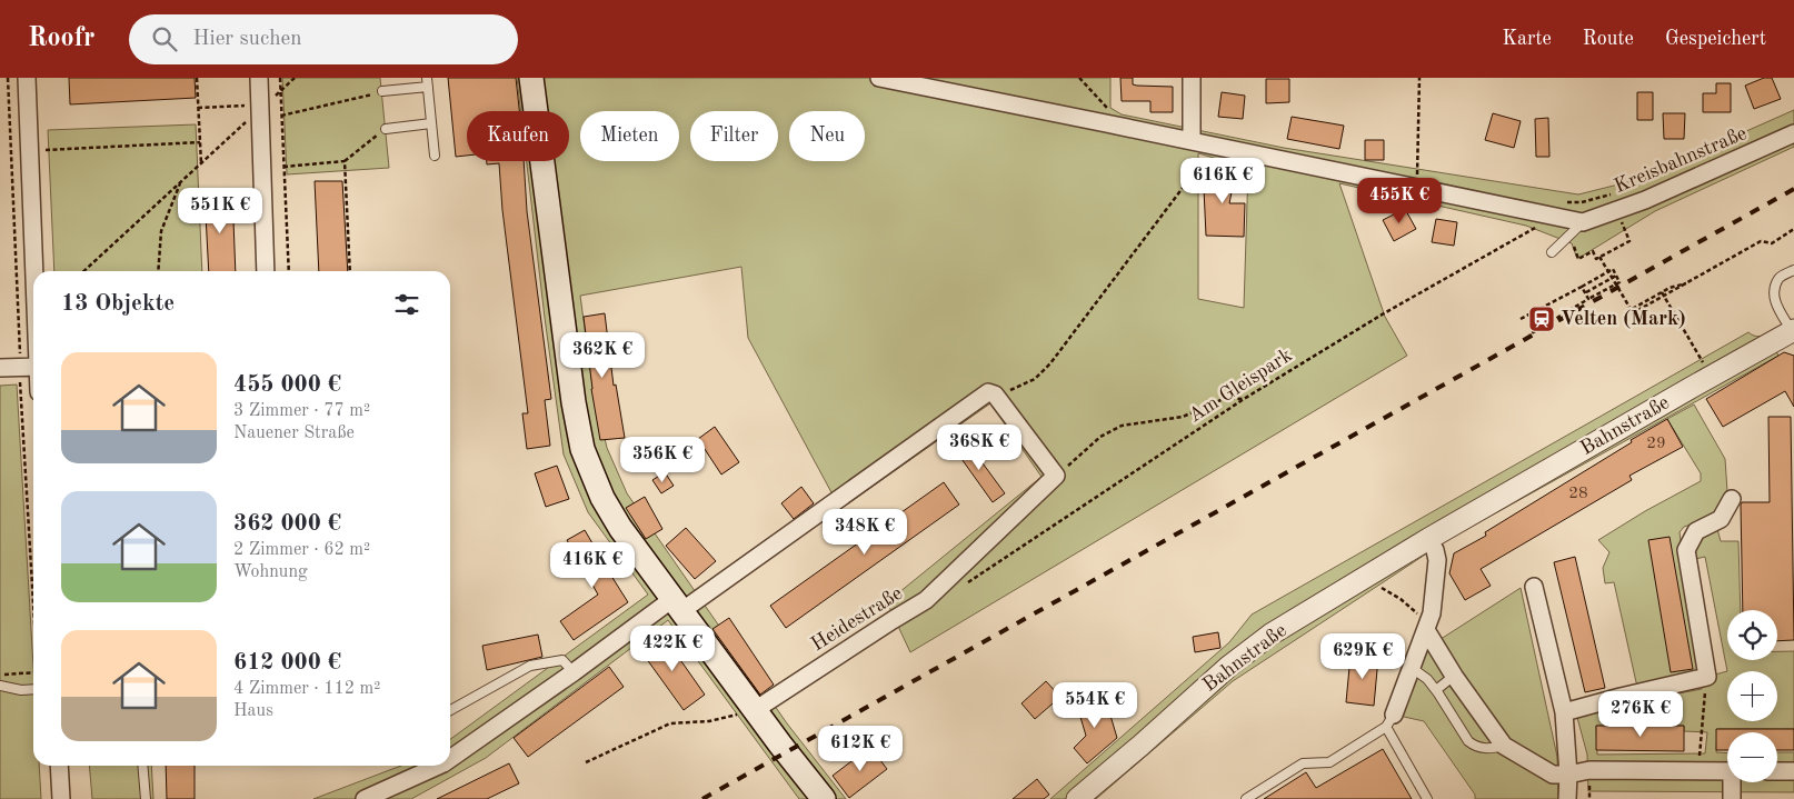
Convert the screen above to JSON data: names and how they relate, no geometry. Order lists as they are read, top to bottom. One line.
{"streets":{"street":["Kreisbahnstraße","Bahnstraße","Heidestraße"],"path":["Am Gleispark"]},"places":{"station":["Velten (Mark)"]},"house_numbers":["29","28"],"page":{"header":"Roofr","search":"Hier suchen","nav":["Karte","Route","Gespeichert"],"chip":["Kaufen","Mieten","Filter","Neu"],"price":["616K €","455K €","551K €","362K €","368K €","356K €","348K €","416K €","422K €","629K €","554K €","276K €","612K €"],"heading":"13 Objekte","list":[{"name":"455 000 €","note":"3 Zimmer · 77 m² · Nauener Straße"},{"name":"362 000 €","note":"2 Zimmer · 62 m² · Wohnung"},{"name":"612 000 €","note":"4 Zimmer · 112 m² · Haus"}],"map_buttons":["+","−"]}}
